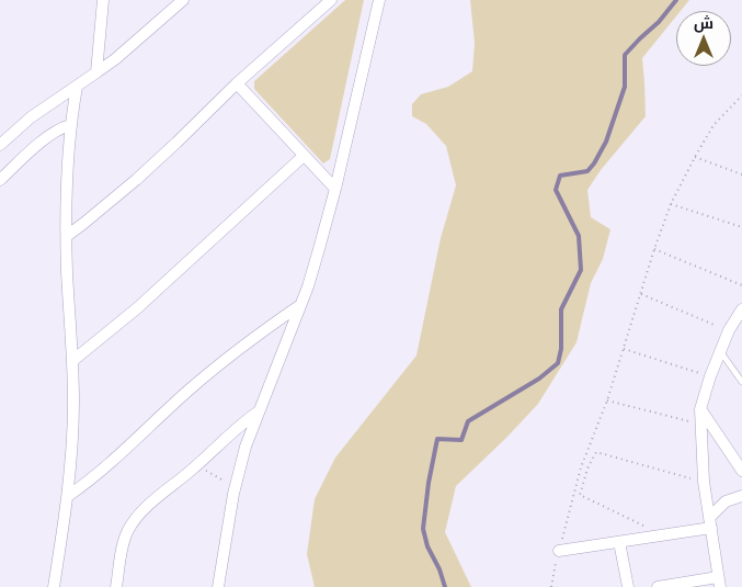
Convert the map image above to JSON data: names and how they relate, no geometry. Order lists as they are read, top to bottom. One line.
{"north":"top"}
